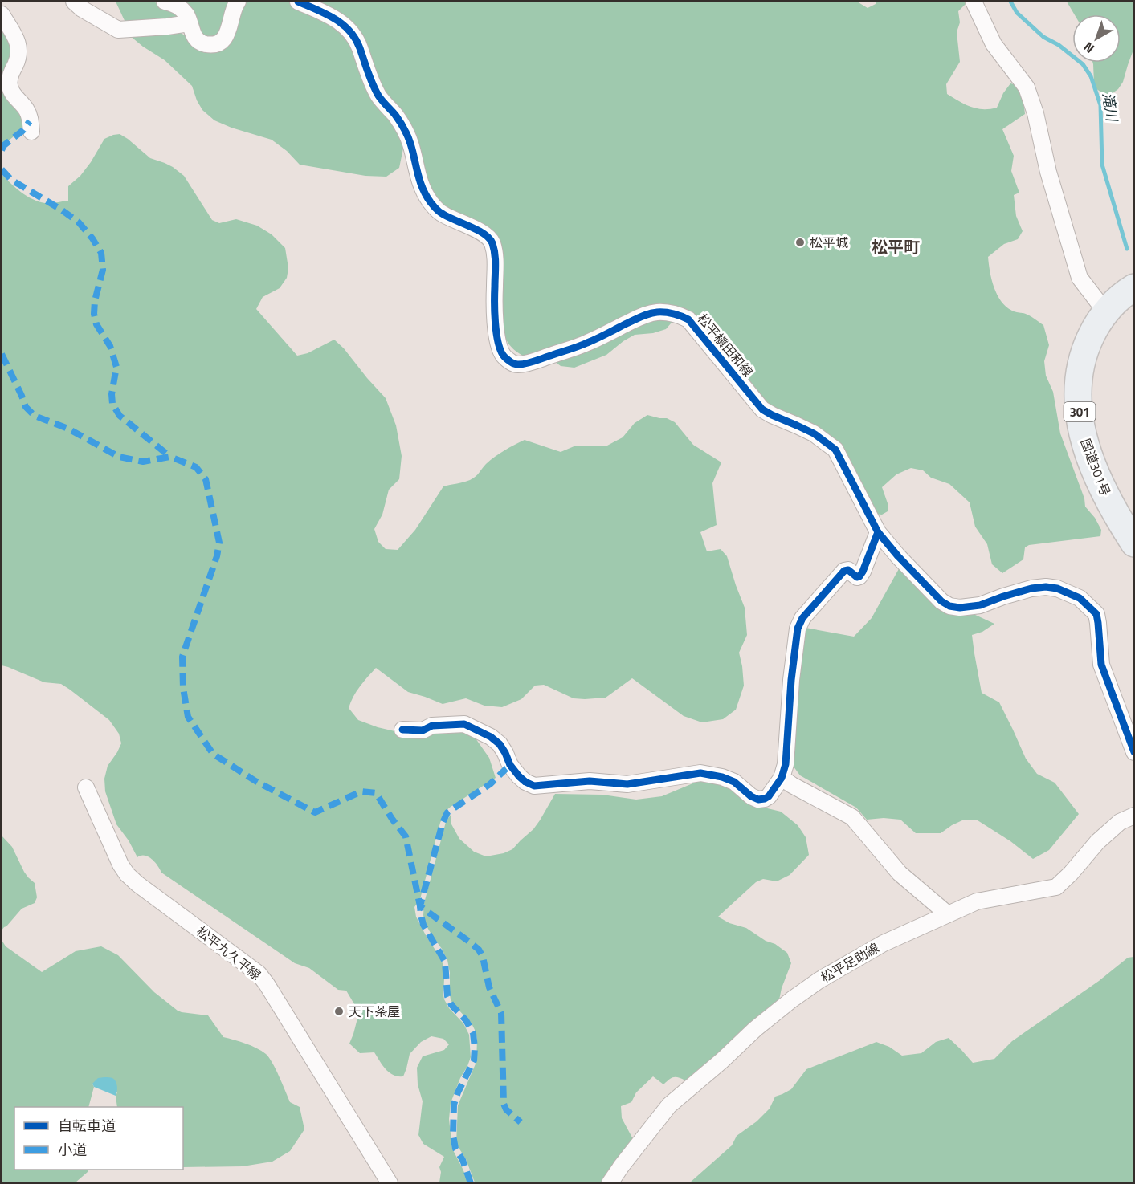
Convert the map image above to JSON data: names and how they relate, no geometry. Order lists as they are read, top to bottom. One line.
{"streets":{"highway":["301","国道301号"],"street":["松平槇田和線","松平九久平線","松平足助線"]},"districts":["松平町"],"water":["滝川"],"places":["松平城","天下茶屋"],"legend":["自転車道","小道"],"north":"bottom left"}
